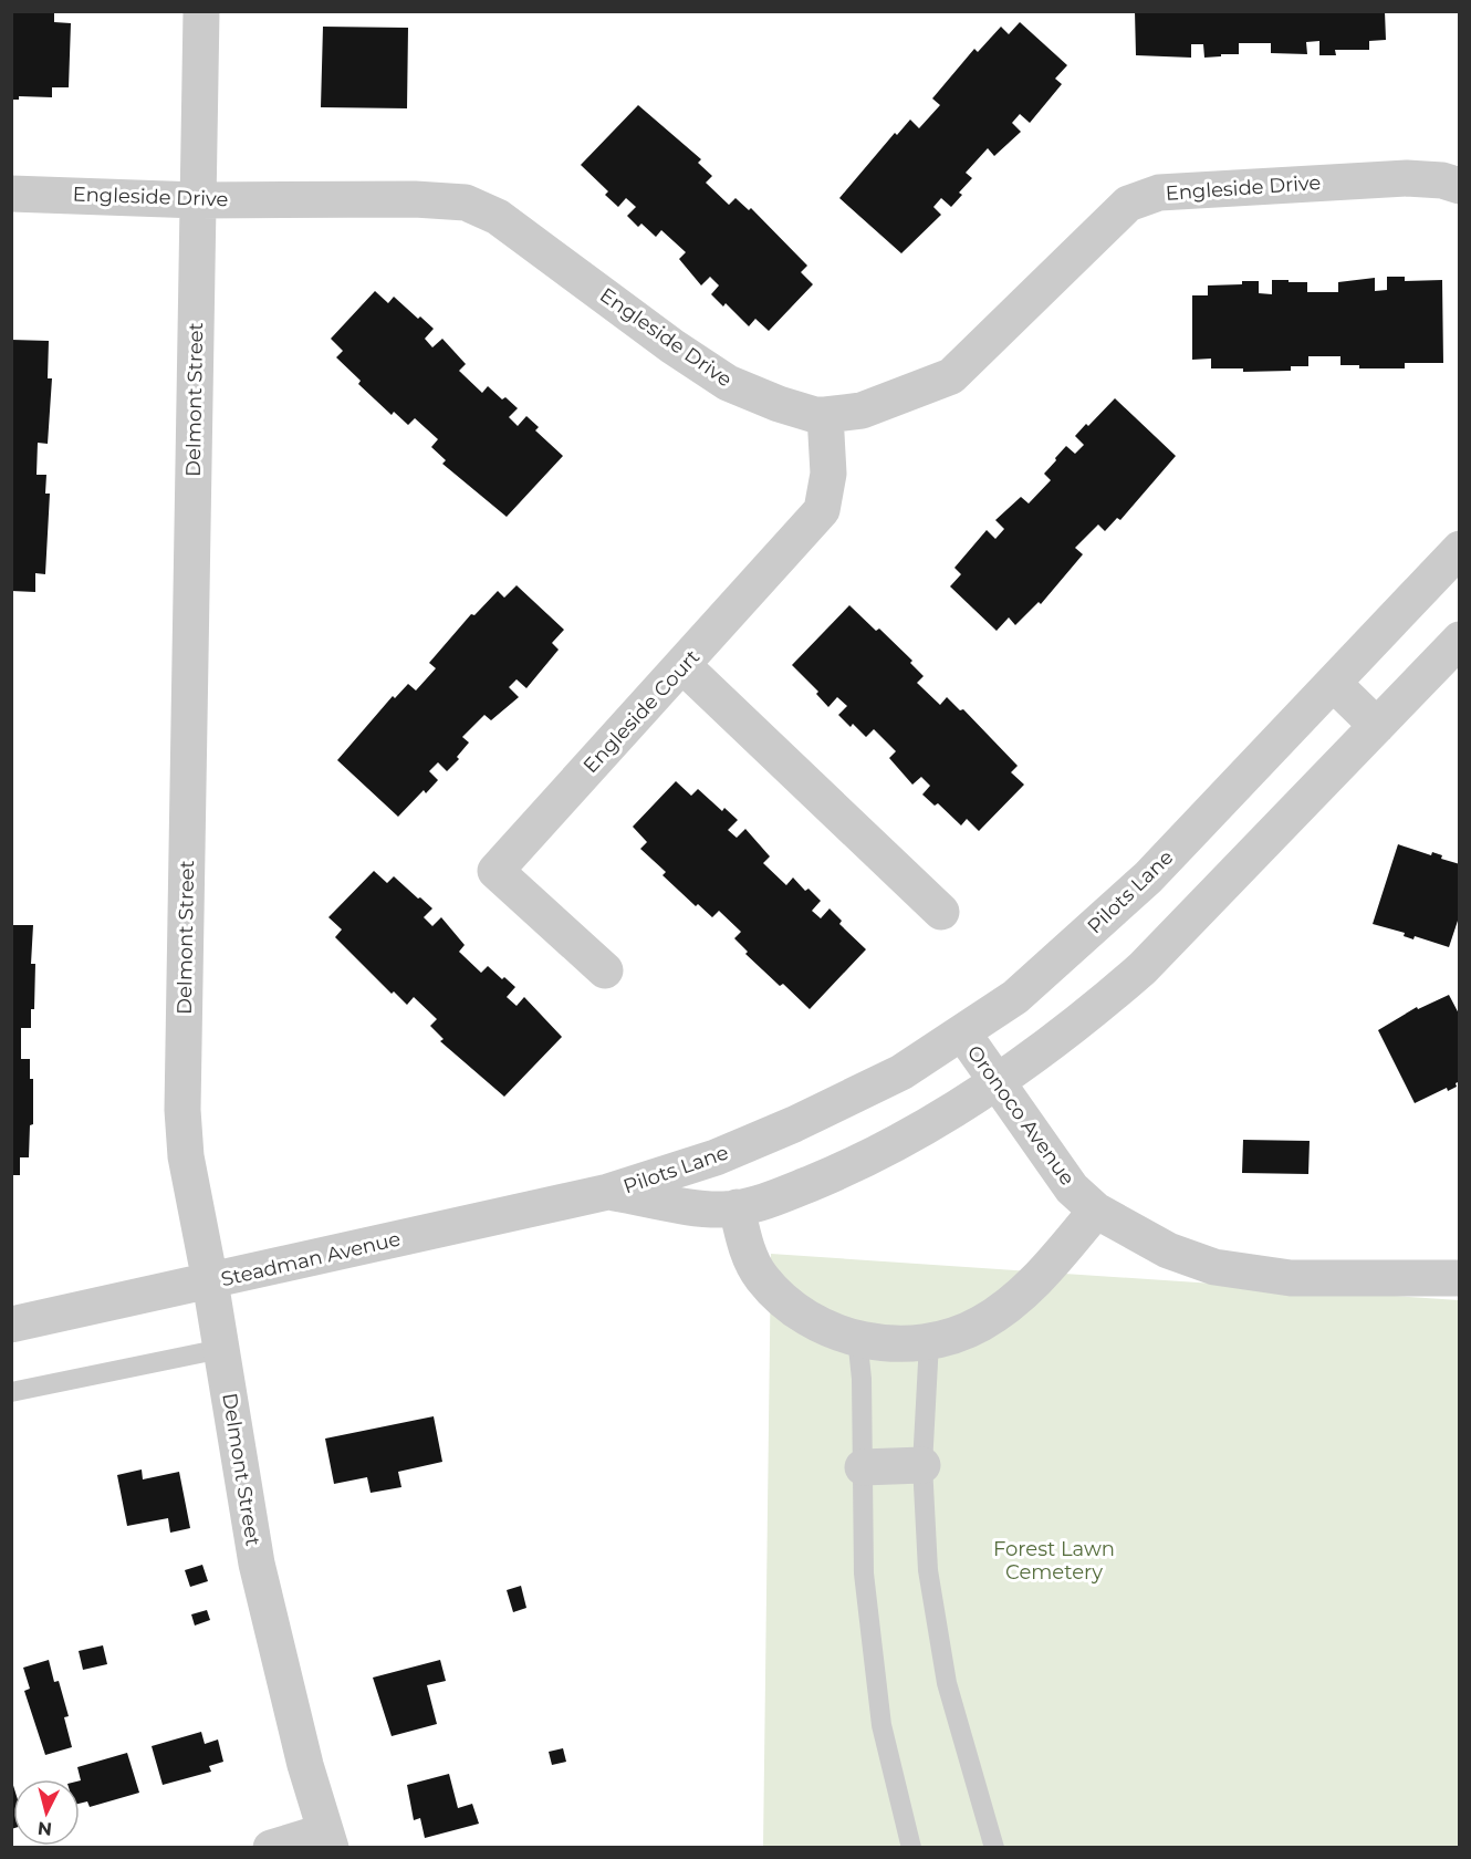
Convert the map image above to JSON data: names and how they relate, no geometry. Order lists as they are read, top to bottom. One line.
{"streets":{"street":["Engleside Drive","Delmont Street","Engleside Court","Pilots Lane","Oronoco Avenue","Steadman Avenue"]},"crossings":[["Engleside Drive","Delmont Street"],["Engleside Drive","Engleside Court"],["Delmont Street","Steadman Avenue"],["Pilots Lane","Oronoco Avenue"],["Pilots Lane","Steadman Avenue"]],"parks":["Forest Lawn Cemetery"],"north":"bottom"}
